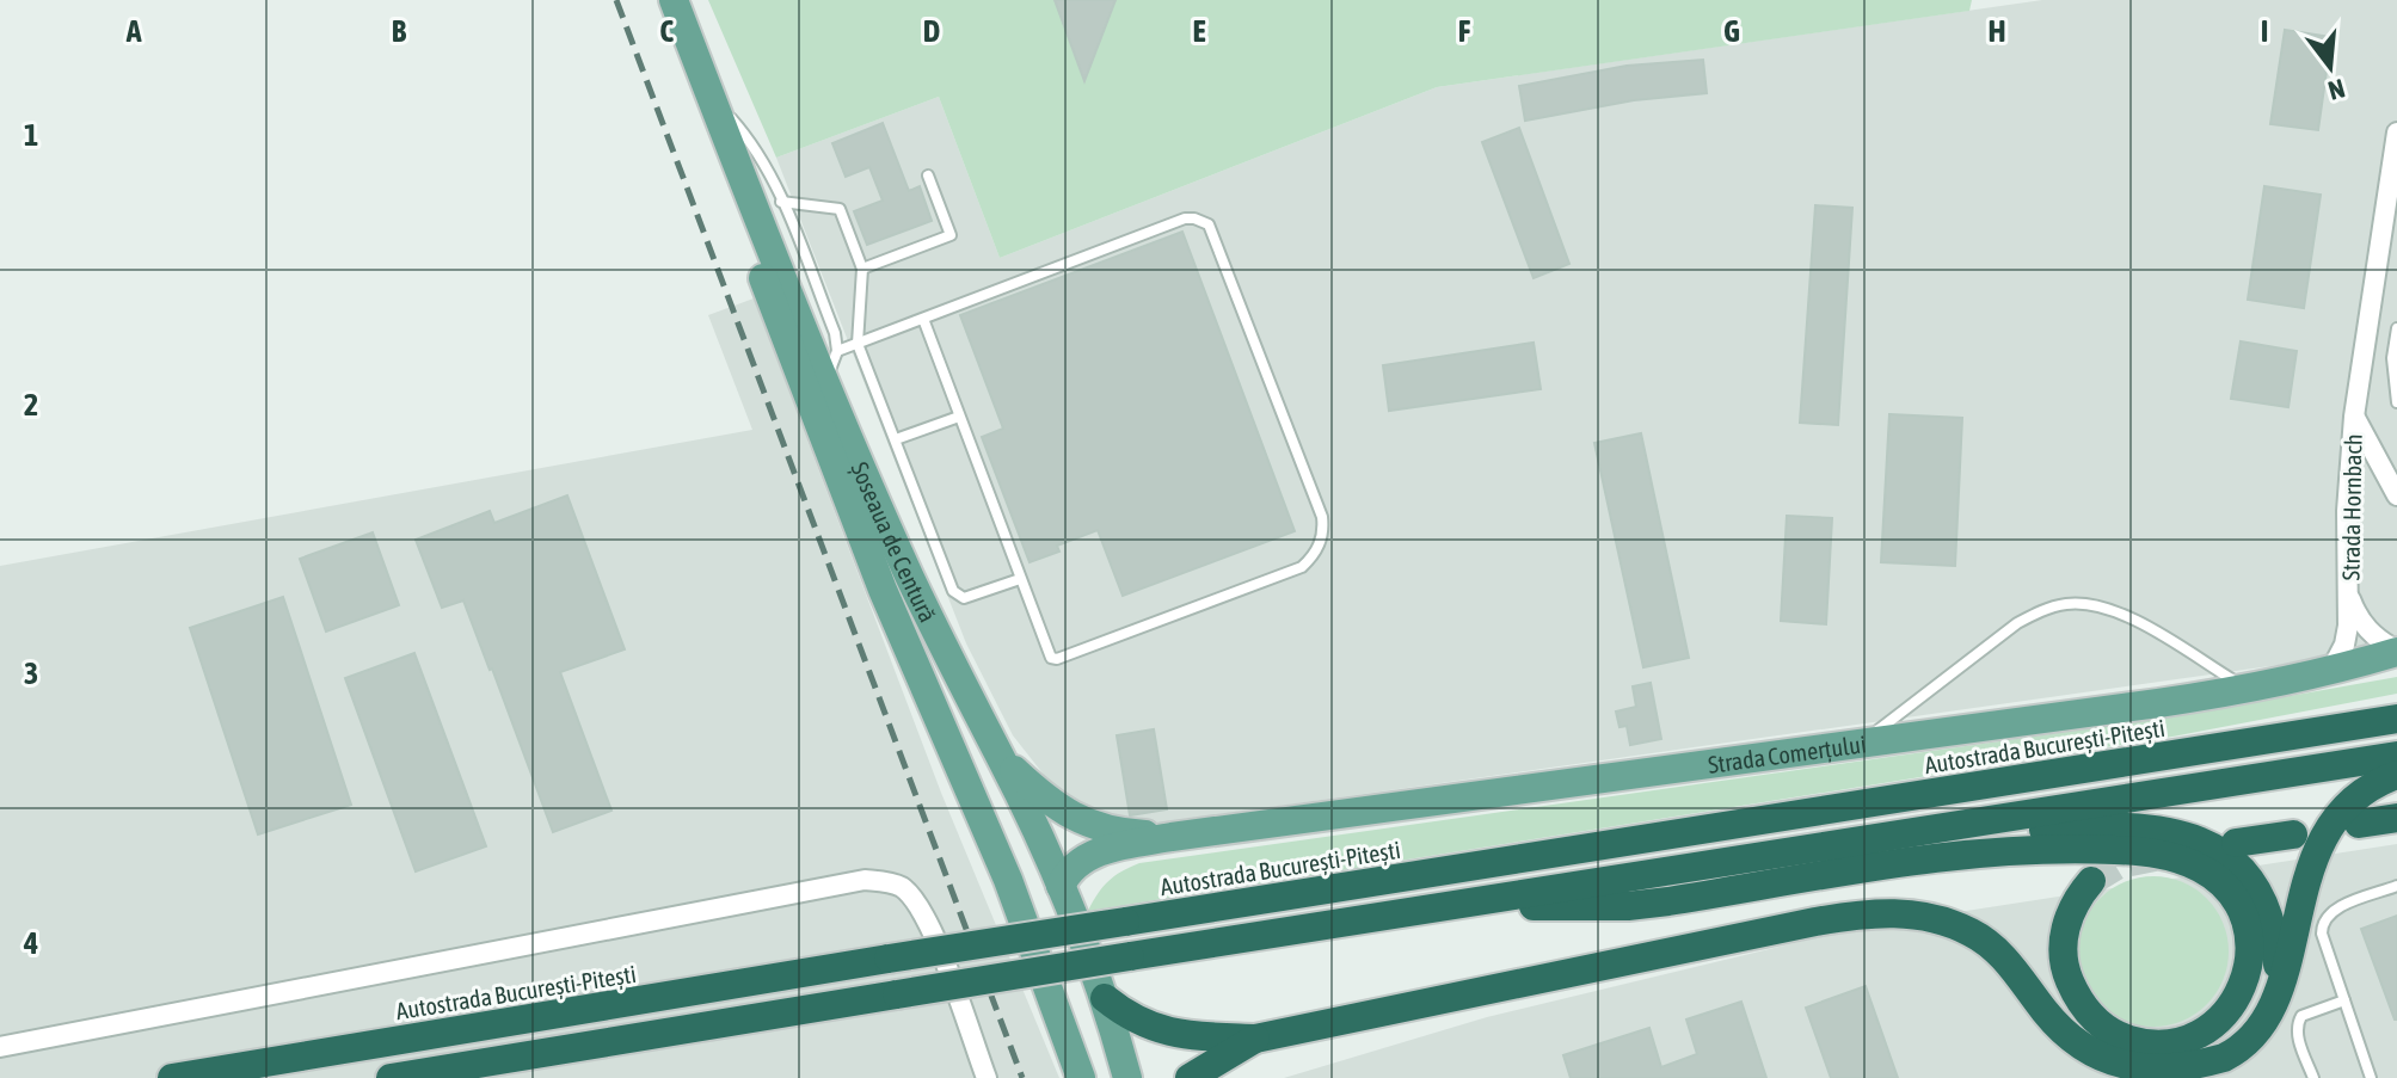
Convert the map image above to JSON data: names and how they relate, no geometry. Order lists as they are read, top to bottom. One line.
{"streets":{"highway":["Autostrada București-Pitești"],"main road":["Șoseaua de Centură","Strada Comerțului"],"street":["Strada Hornbach"]},"crossings":[["Strada Hornbach","Strada Comerțului"]],"north":"bottom","grid":{"columns":["A","B","C","D","E","F","G","H","I"],"rows":["1","2","3","4"]}}
